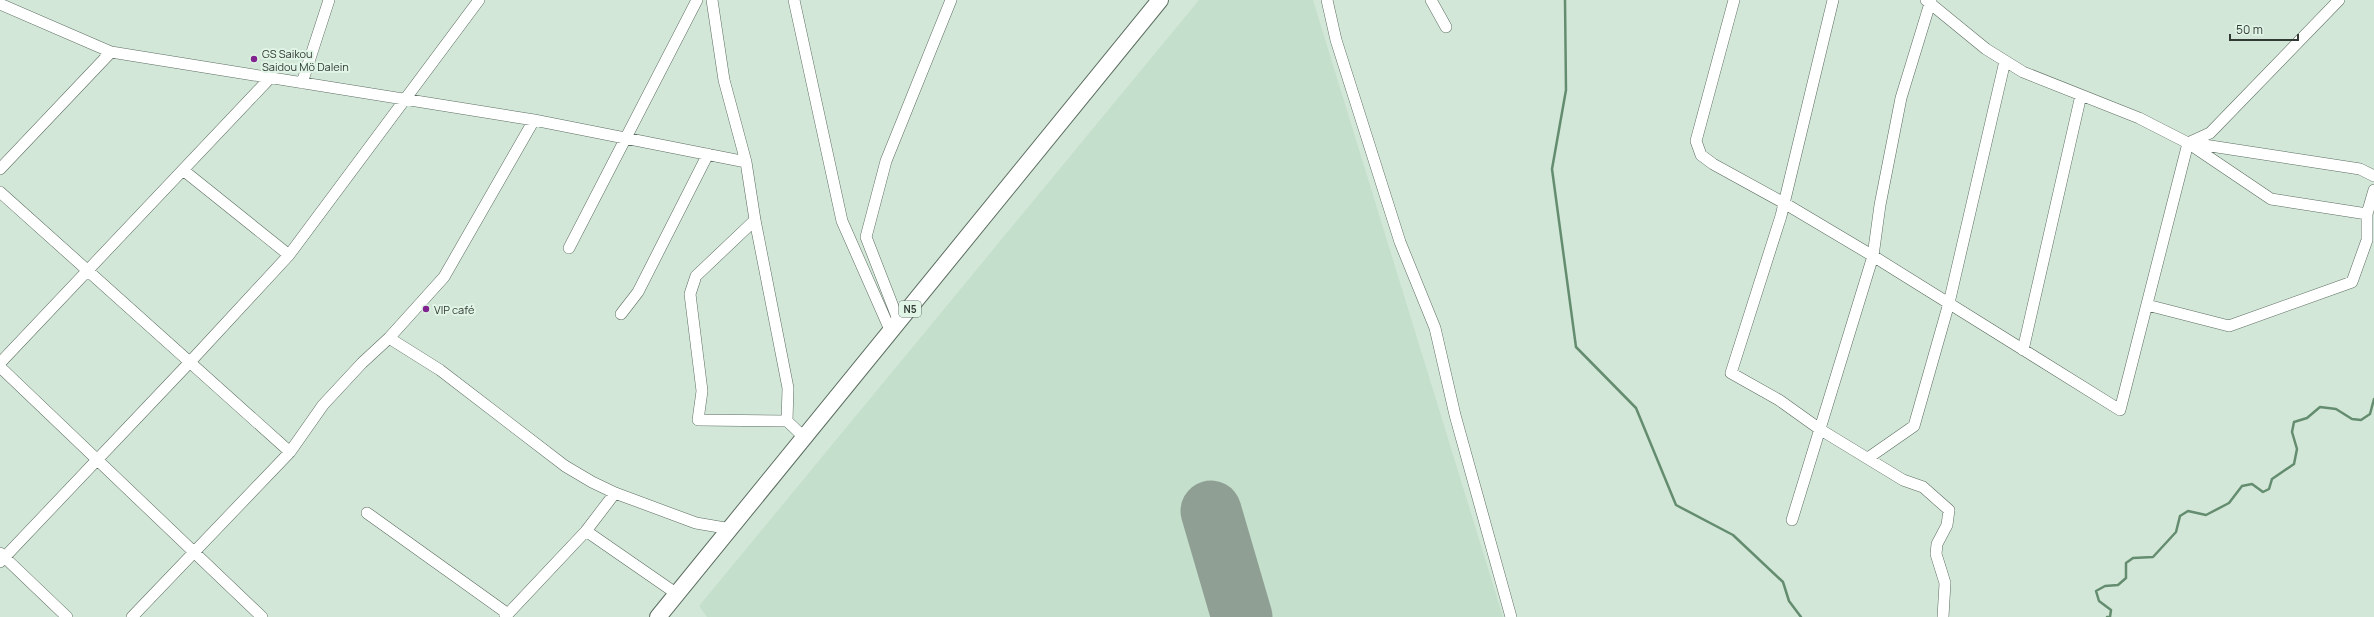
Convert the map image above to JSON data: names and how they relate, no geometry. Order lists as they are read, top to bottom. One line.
{"streets":{"highway":["N5"]},"places":["GS Saikou Saidou Mö Dalein","VIP café"],"scale_bar":"50 m"}
